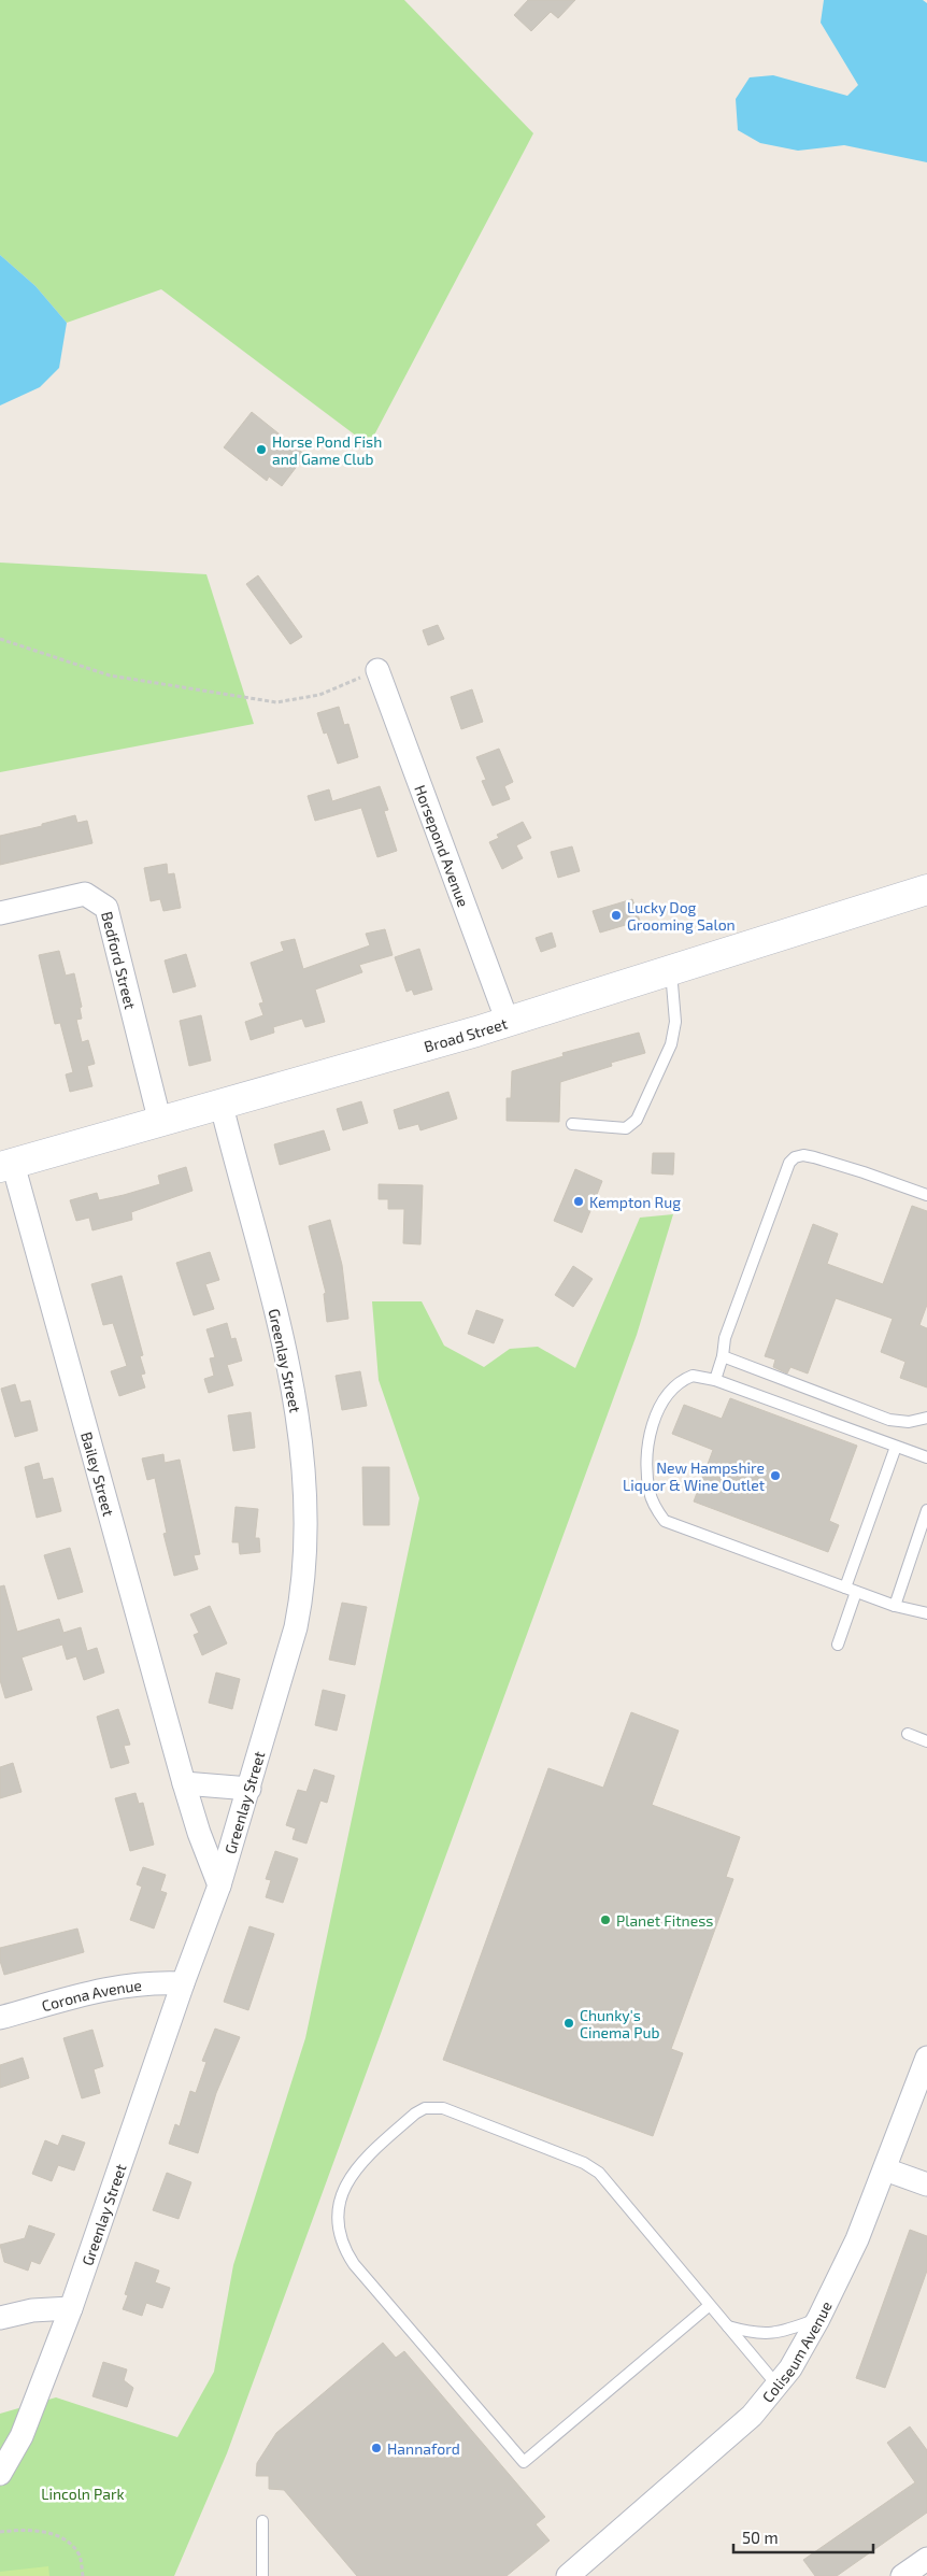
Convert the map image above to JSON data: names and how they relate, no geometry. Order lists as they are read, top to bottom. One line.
{"streets":{"main road":["Broad Street"],"street":["Horsepond Avenue","Bedford Street","Greenlay Street","Bailey Street","Corona Avenue","Coliseum Avenue"]},"crossings":[["Horsepond Avenue","Broad Street"],["Bedford Street","Broad Street"],["Broad Street","Greenlay Street"],["Broad Street","Bailey Street"],["Greenlay Street","Bailey Street"],["Greenlay Street","Corona Avenue"]],"parks":["Lincoln Park"],"places":["Horse Pond Fish and Game Club","Lucky Dog Grooming Salon","Kempton Rug","New Hampshire Liquor & Wine Outlet","Planet Fitness","Chunky's Cinema Pub","Hannaford"],"scale_bar":"50 m"}
